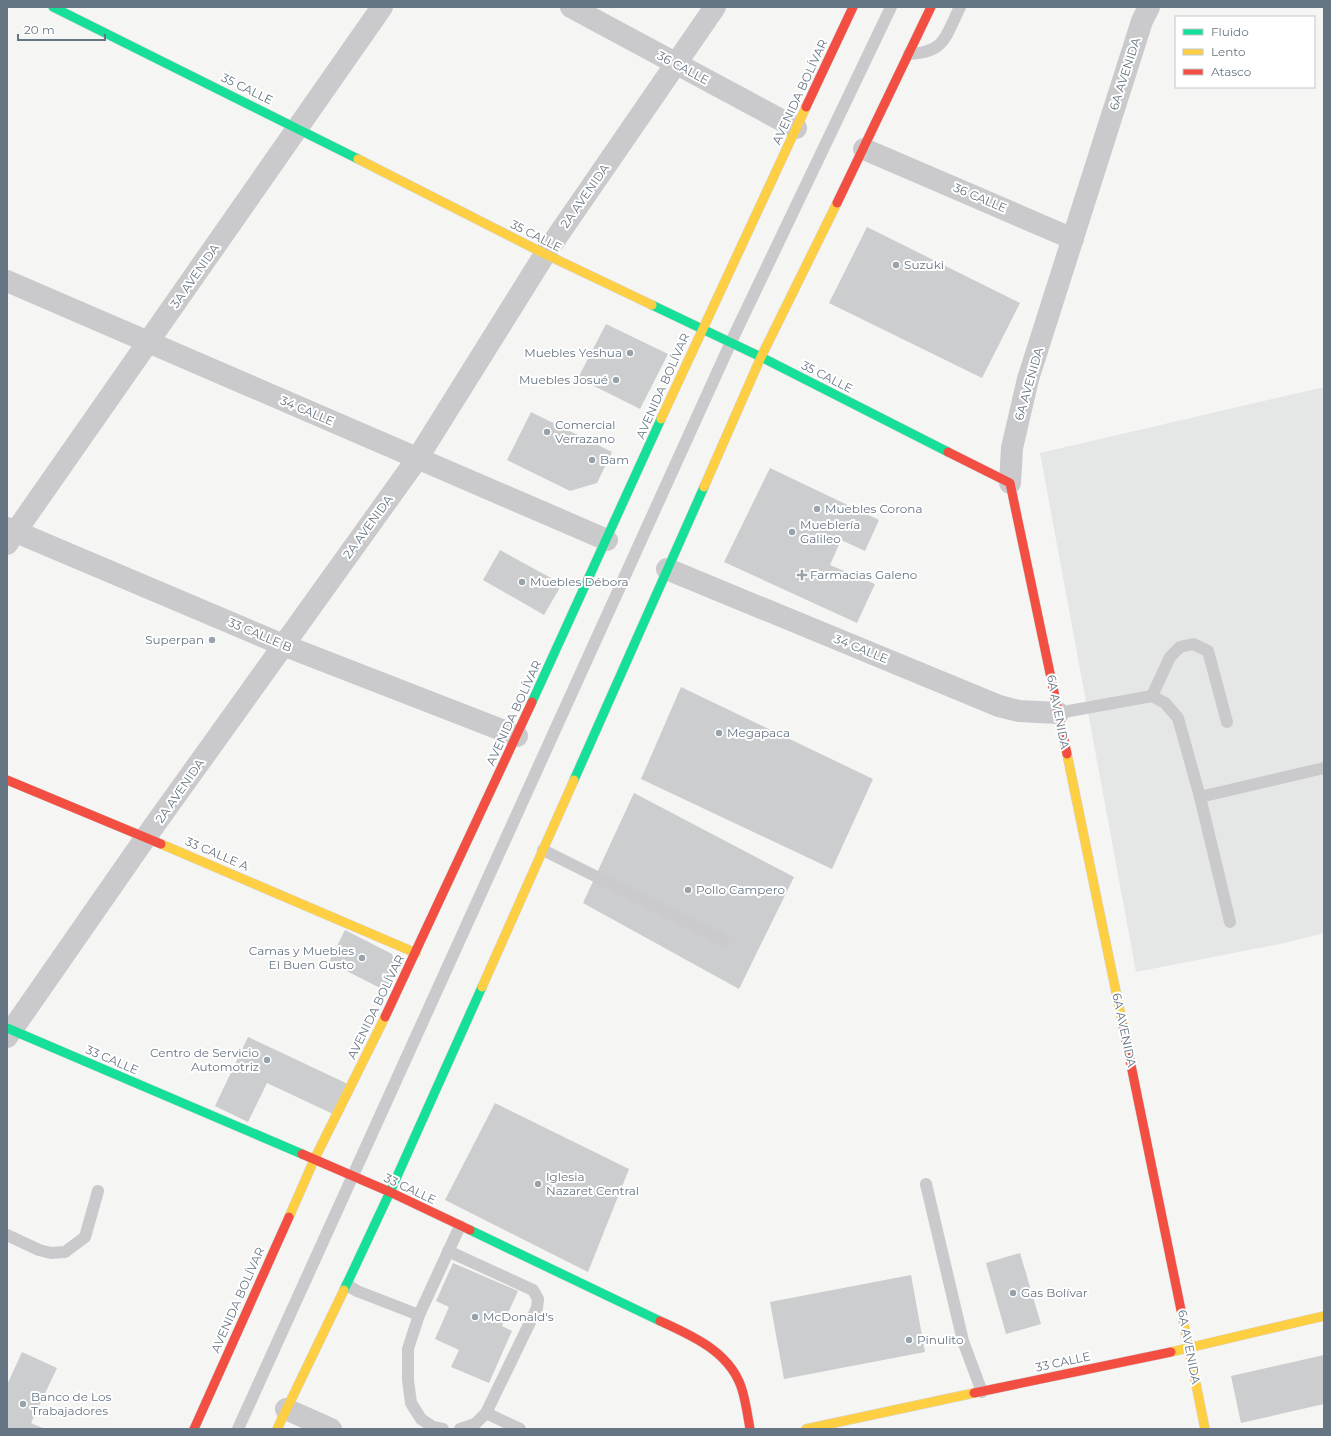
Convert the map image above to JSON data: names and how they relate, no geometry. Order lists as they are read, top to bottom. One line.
{"streets":{"main road":["6A AVENIDA","35 CALLE","AVENIDA BOLÍVAR","33 CALLE A","33 CALLE"],"street":["36 CALLE","2A AVENIDA","3A AVENIDA","34 CALLE","33 CALLE B"]},"crossings":[["36 CALLE","6A AVENIDA"],["36 CALLE","AVENIDA BOLÍVAR"],["36 CALLE","2A AVENIDA"],["6A AVENIDA","35 CALLE"],["6A AVENIDA","34 CALLE"],["6A AVENIDA","33 CALLE"],["35 CALLE","AVENIDA BOLÍVAR"],["35 CALLE","2A AVENIDA"],["35 CALLE","3A AVENIDA"],["AVENIDA BOLÍVAR","34 CALLE"],["AVENIDA BOLÍVAR","33 CALLE B"],["AVENIDA BOLÍVAR","33 CALLE A"],["AVENIDA BOLÍVAR","33 CALLE"],["2A AVENIDA","34 CALLE"],["2A AVENIDA","33 CALLE B"],["2A AVENIDA","33 CALLE A"],["2A AVENIDA","33 CALLE"],["3A AVENIDA","34 CALLE"],["3A AVENIDA","33 CALLE B"]],"places":{"other":["Suzuki","Muebles Yeshua","Muebles Josué","Comercial Verrazano","Bam","Muebles Corona","Mueblería Galileo","Muebles Débora","Superpan","Megapaca","Pollo Campero","Camas y Muebles El Buen Gusto","Centro de Servicio Automotriz","Iglesia Nazaret Central","Gas Bolívar","McDonald's","Pinulito","Banco de Los Trabajadores"],"health":["Farmacias Galeno"]},"legend":["Fluido","Lento","Atasco"],"scale_bar":"20 m"}
